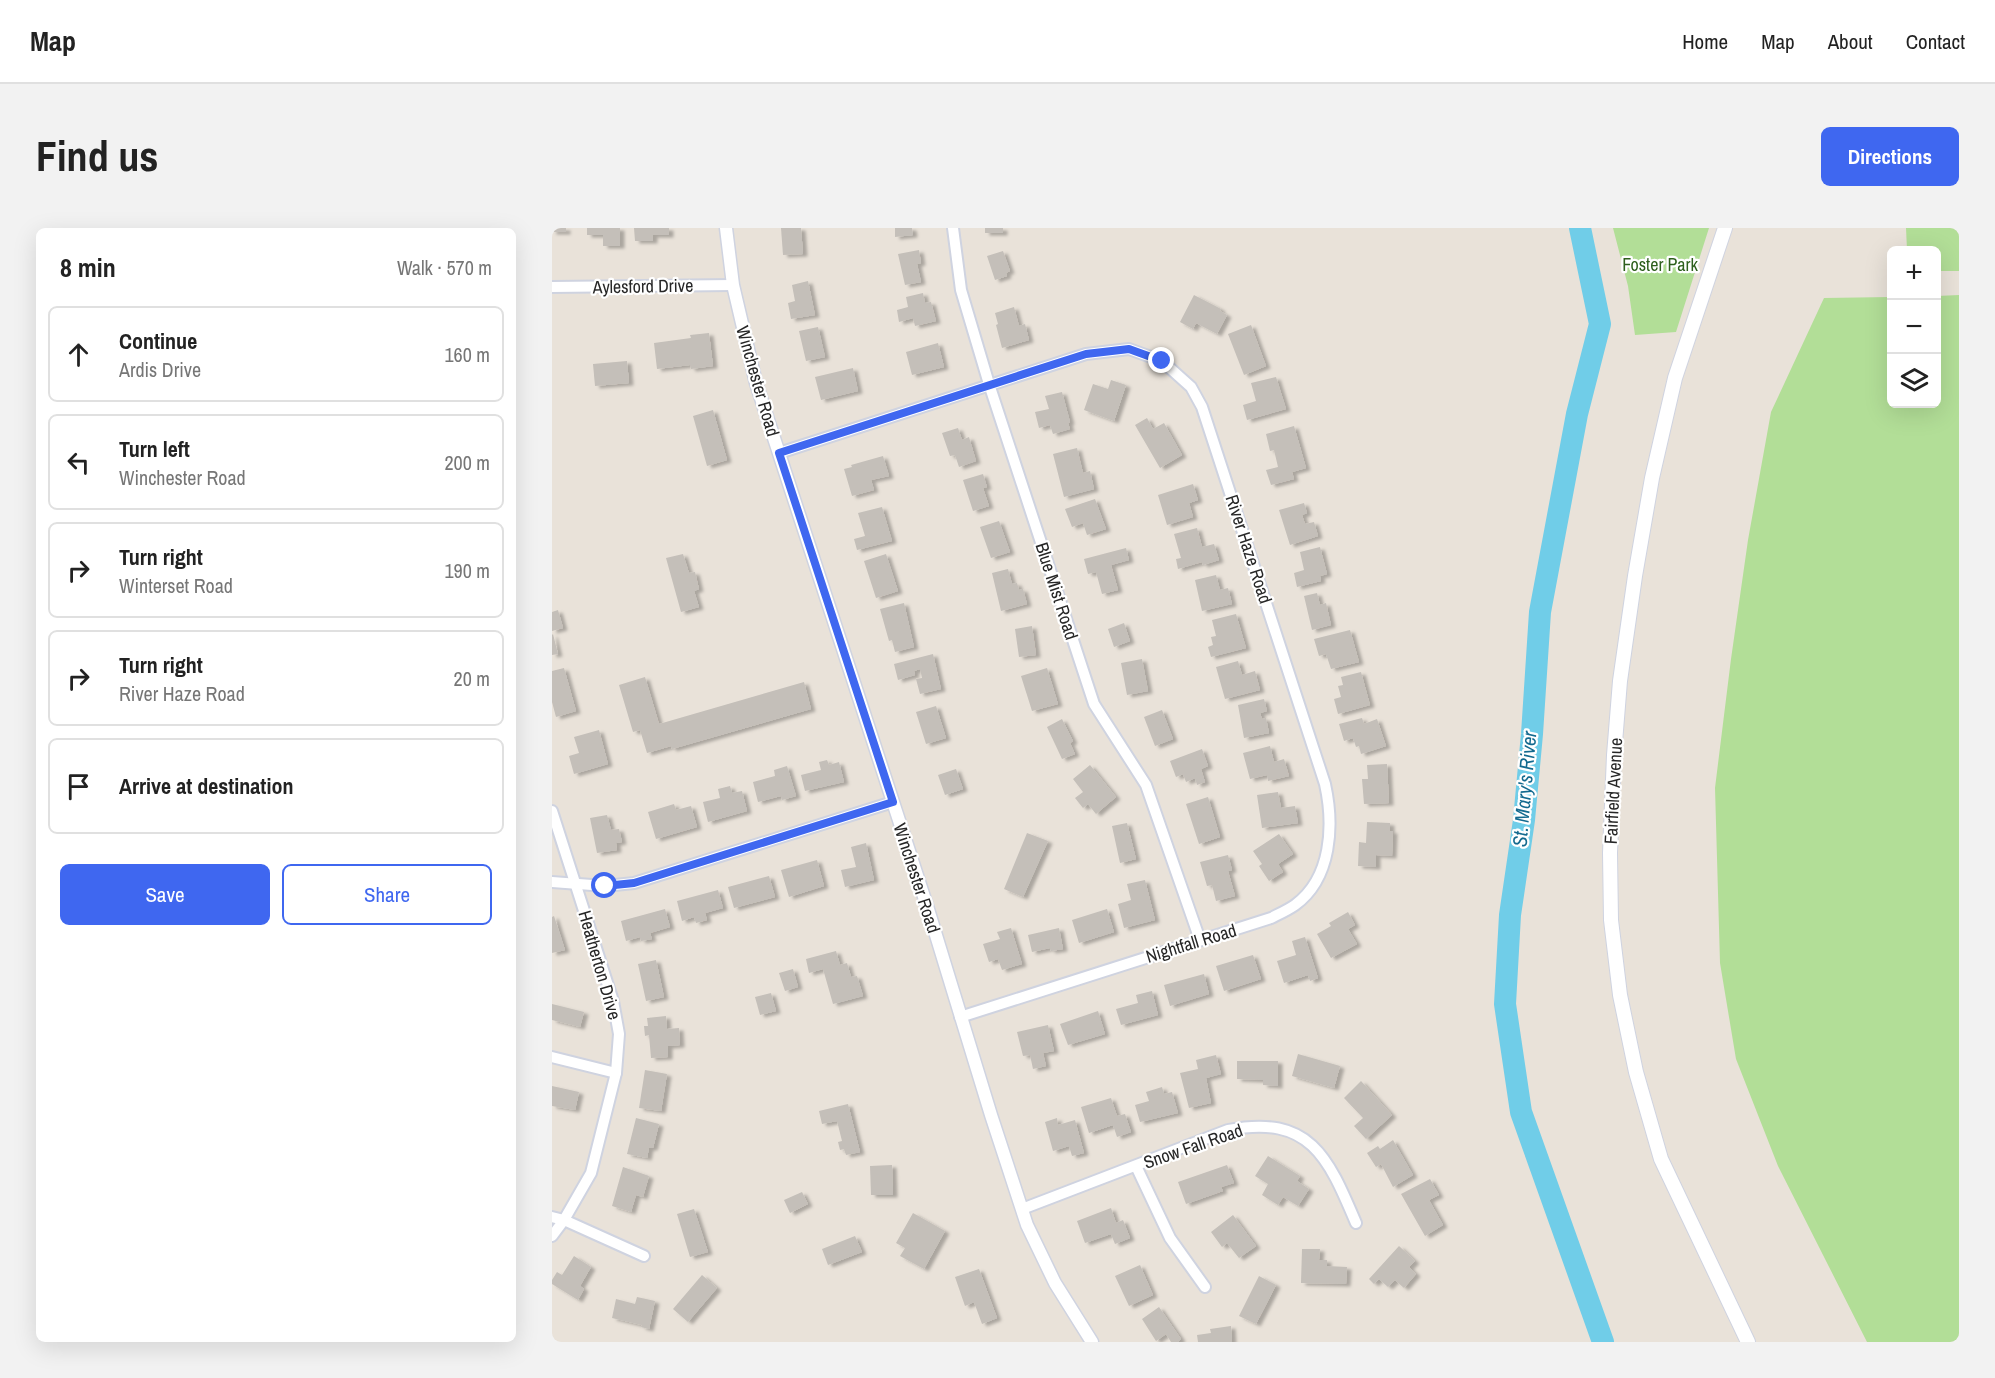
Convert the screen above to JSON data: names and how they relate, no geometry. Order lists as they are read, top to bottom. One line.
{"streets":{"main road":["Fairfield Avenue"],"street":["Aylesford Drive","Winchester Road","River Haze Road","Blue Mist Road","Nightfall Road","Heatherton Drive","Snow Fall Road"]},"crossings":[["Aylesford Drive","Winchester Road"],["Winchester Road","Nightfall Road"],["Winchester Road","Snow Fall Road"],["River Haze Road","Blue Mist Road"],["River Haze Road","Nightfall Road"],["Blue Mist Road","Nightfall Road"]],"water":["St. Mary's River"],"parks":["Foster Park"],"page":{"header":"Map","nav":["Home","Map","About","Contact"],"buttons":["Directions",["Save","Share"]],"title":"Find us","heading":["8 min","Walk · 570 m"],"map_buttons":["+","−"],"list":[["Continue","Ardis Drive","160 m"],["Turn left","Winchester Road","200 m"],["Turn right","Winterset Road","190 m"],["Turn right","River Haze Road","20 m"],"Arrive at destination"]}}
